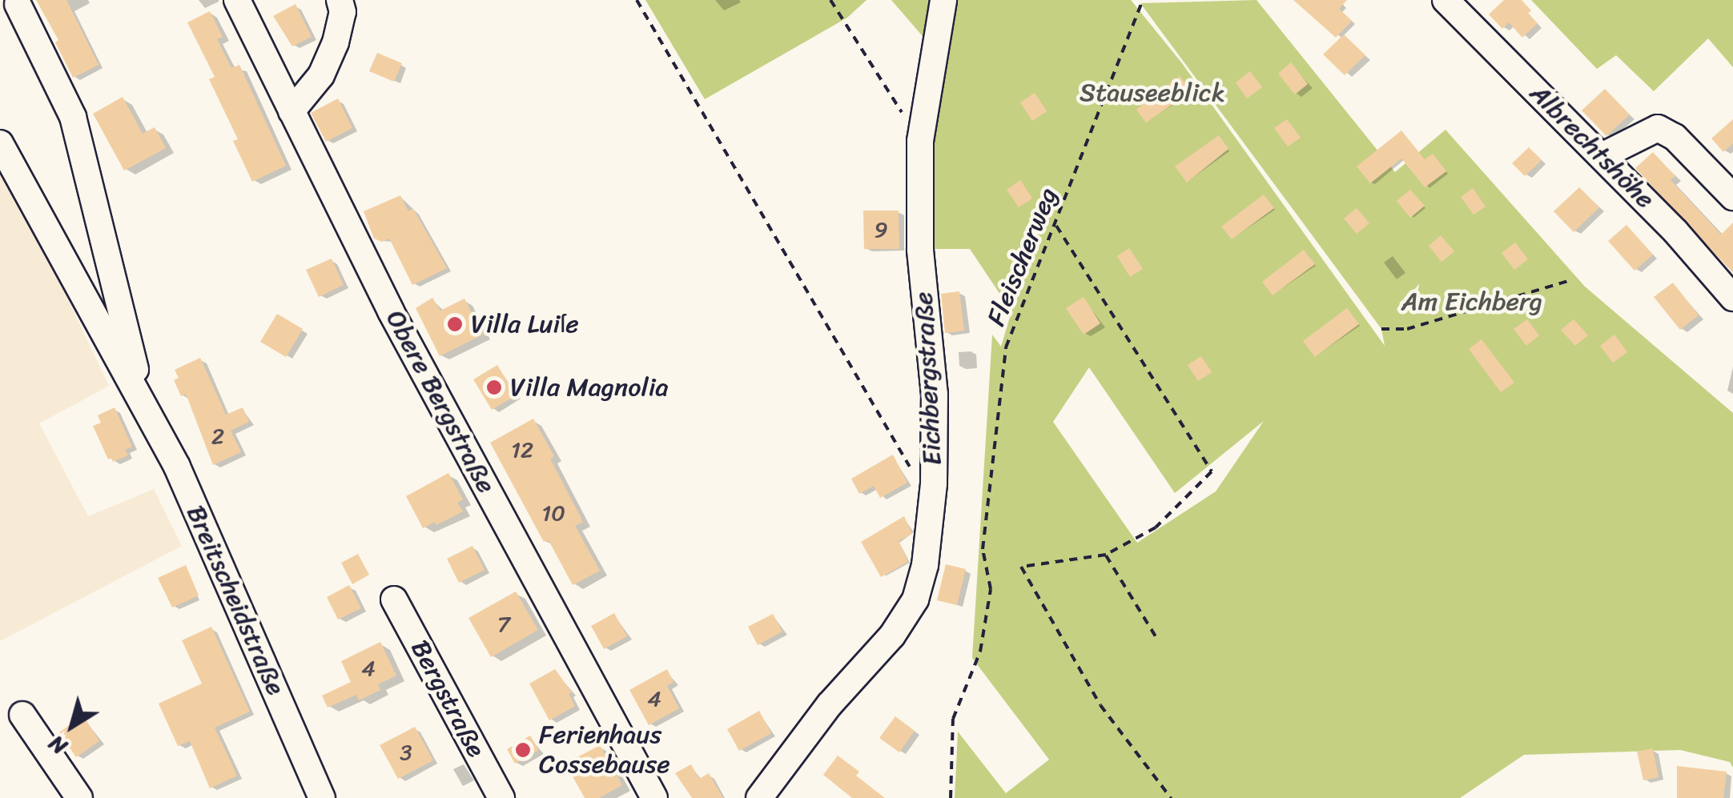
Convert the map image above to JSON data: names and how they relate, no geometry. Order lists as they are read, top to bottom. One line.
{"streets":{"street":["Albrechtshöhe","Eichbergstraße","Obere Bergstraße","Breitscheidstraße","Bergstraße"],"path":["Fleischerweg"]},"parks":["Stauseeblick","Am Eichberg"],"places":["Villa Luiſe","Villa Magnolia","Ferienhaus Cossebause"],"house_numbers":["9","2","12","10","7","4","4","3"],"north":"bottom left"}
